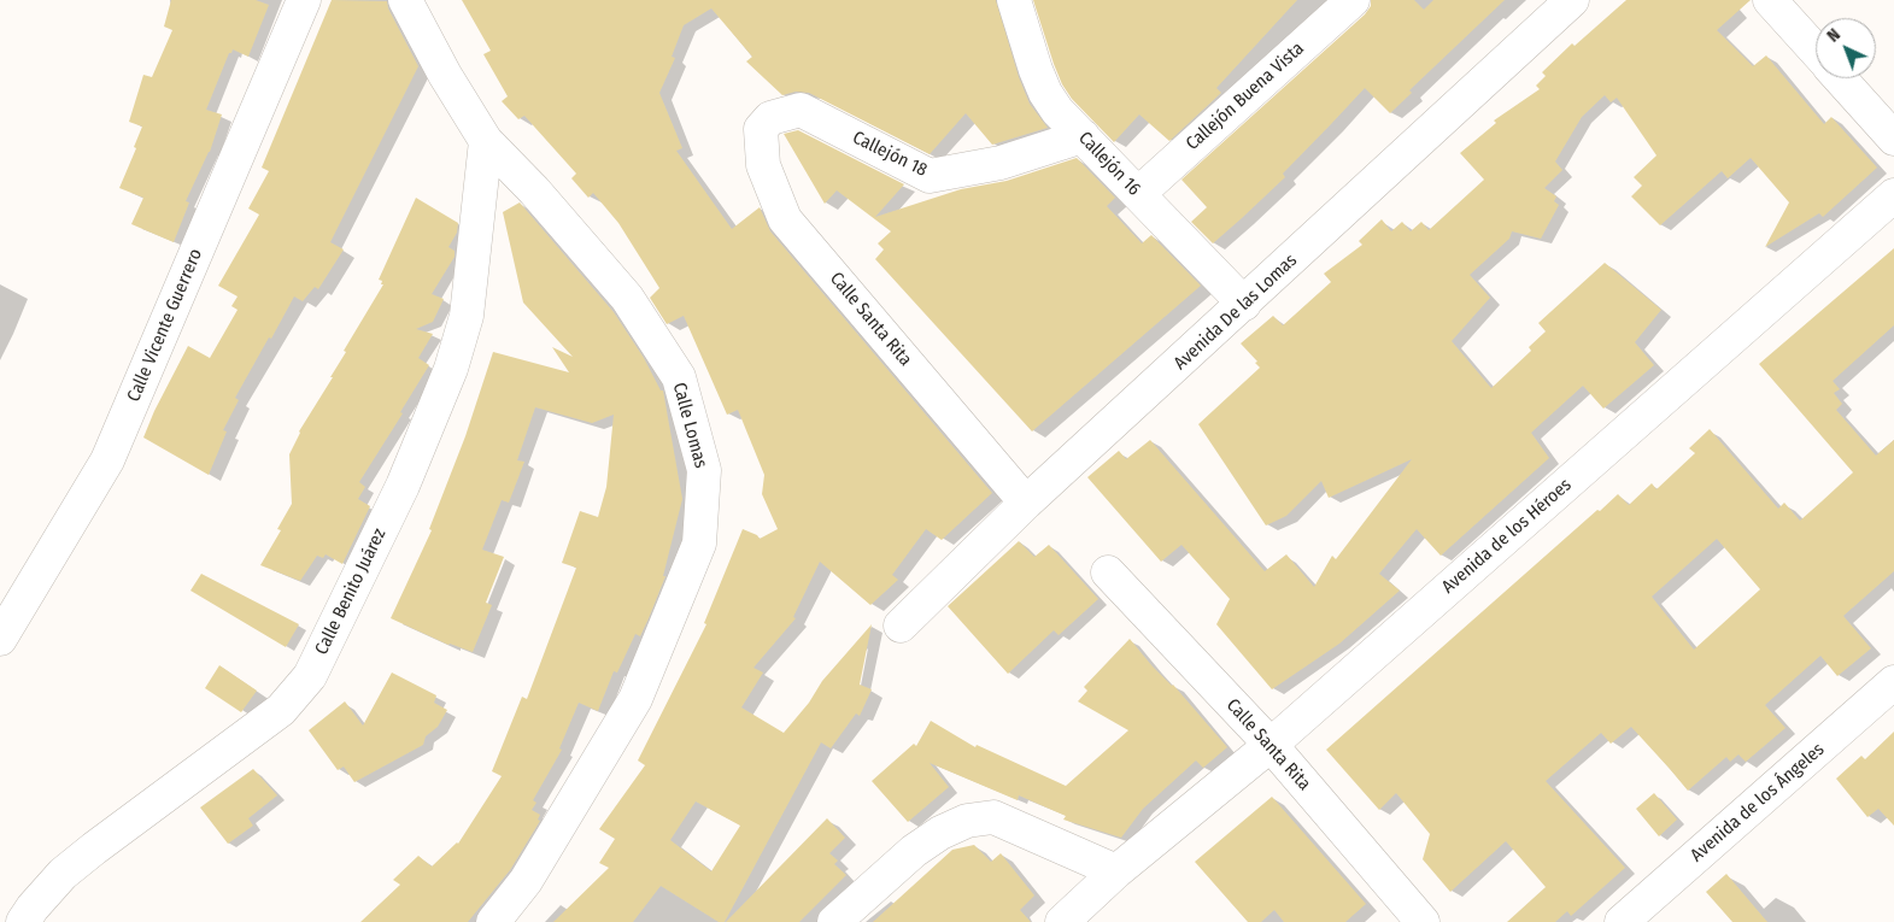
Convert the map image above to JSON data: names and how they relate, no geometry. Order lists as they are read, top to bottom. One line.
{"streets":{"street":["Callejón Buena Vista","Callejón 18","Callejón 16","Avenida De las Lomas","Calle Santa Rita","Calle Vicente Guerrero","Calle Lomas","Avenida de los Héroes","Calle Benito Juárez","Avenida de los Ángeles"]},"crossings":[["Callejón Buena Vista","Callejón 16"],["Callejón 18","Callejón 16"],["Callejón 18","Calle Santa Rita"],["Callejón 16","Avenida De las Lomas"],["Avenida De las Lomas","Calle Santa Rita"],["Calle Santa Rita","Avenida de los Héroes"],["Calle Lomas","Calle Benito Juárez"]],"north":"top left"}
